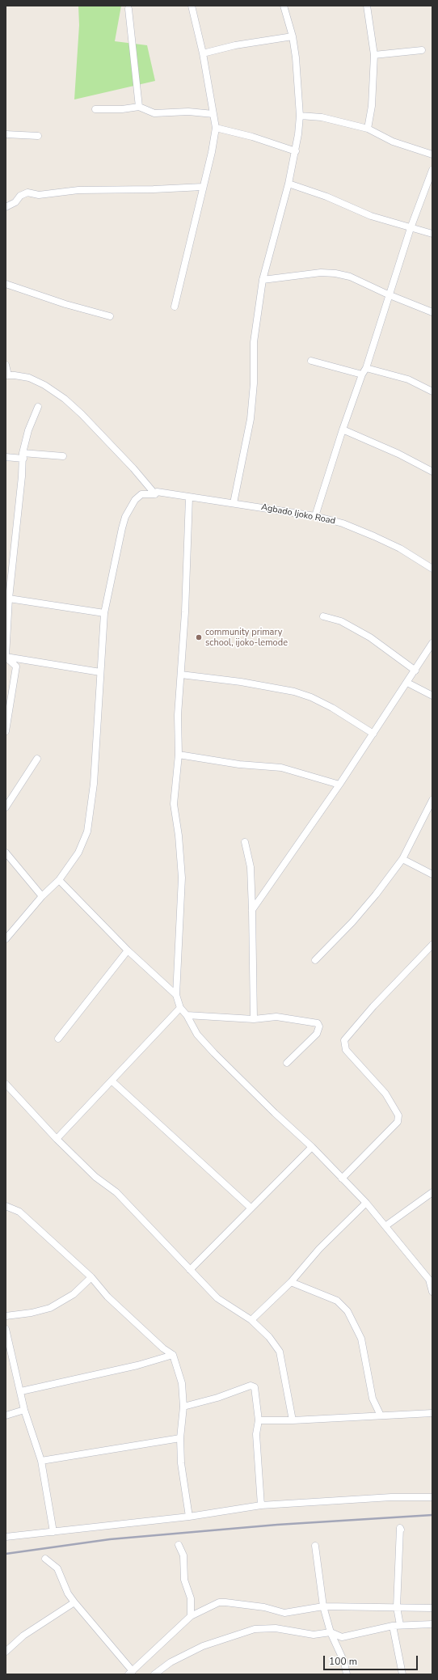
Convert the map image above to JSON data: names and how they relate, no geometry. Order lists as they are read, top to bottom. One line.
{"streets":{"street":["Agbado Ijoko Road"]},"places":["community primary school, ijoko-lemode"],"scale_bar":"100 m"}
